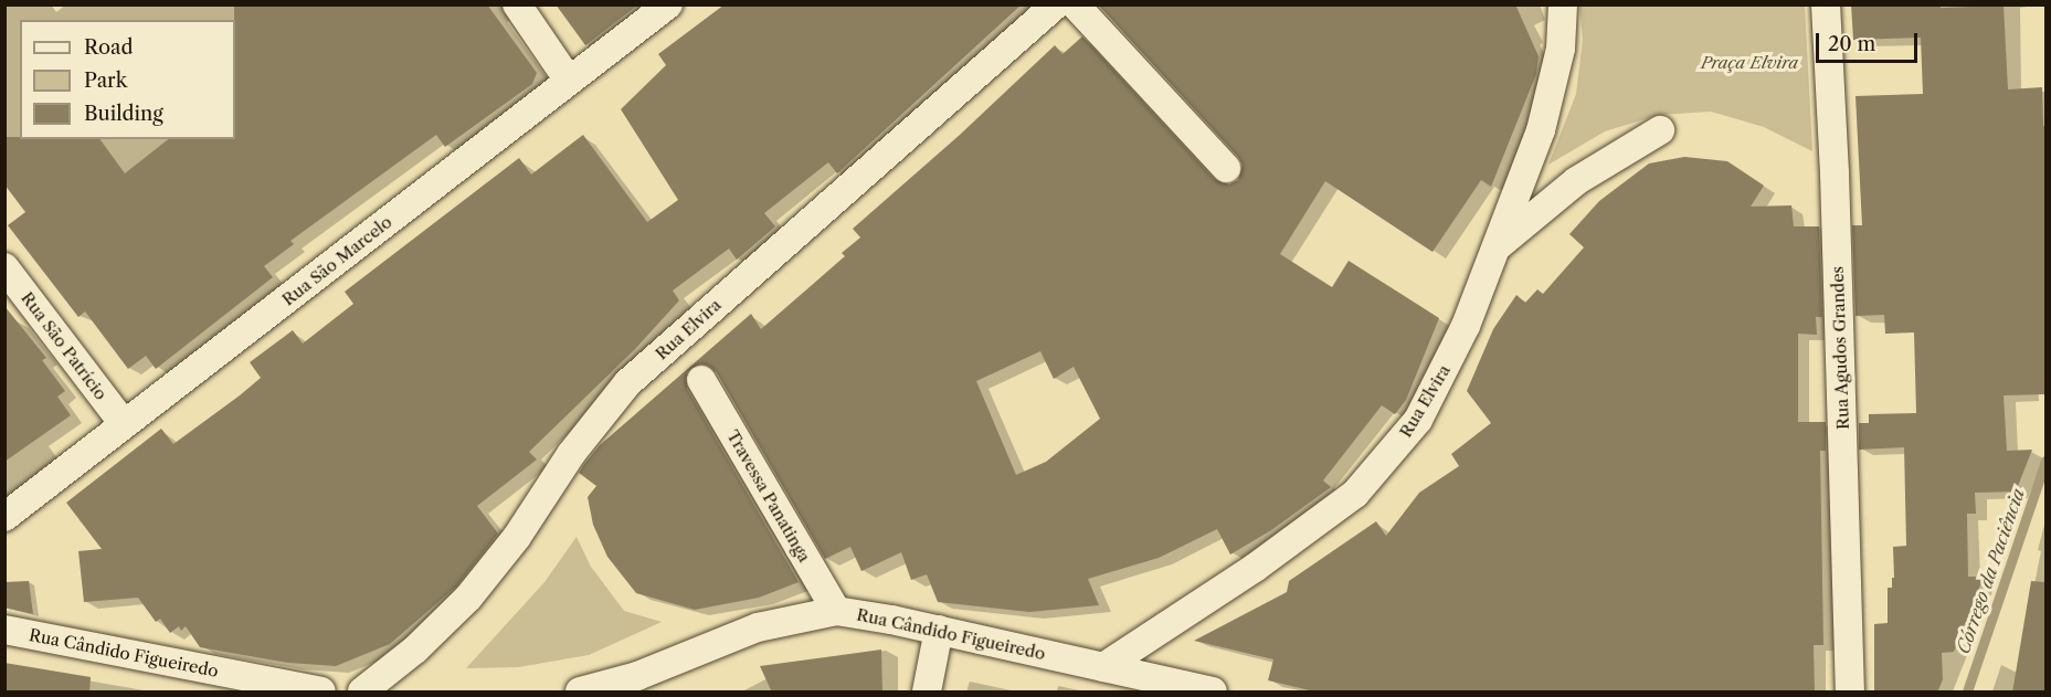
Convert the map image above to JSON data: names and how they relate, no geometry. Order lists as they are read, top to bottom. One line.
{"streets":{"street":["Rua São Marcelo","Rua Elvira","Rua São Patrício","Rua Agudos Grandes","Travessa Panatinga","Rua Cândido Figueiredo"]},"crossings":[["Rua São Marcelo","Rua São Patrício"],["Rua Elvira","Rua Cândido Figueiredo"],["Travessa Panatinga","Rua Cândido Figueiredo"]],"water":["Córrego da Paciência"],"parks":["Praça Elvira"],"legend":["Road","Park","Building"],"scale_bar":"20 m"}
